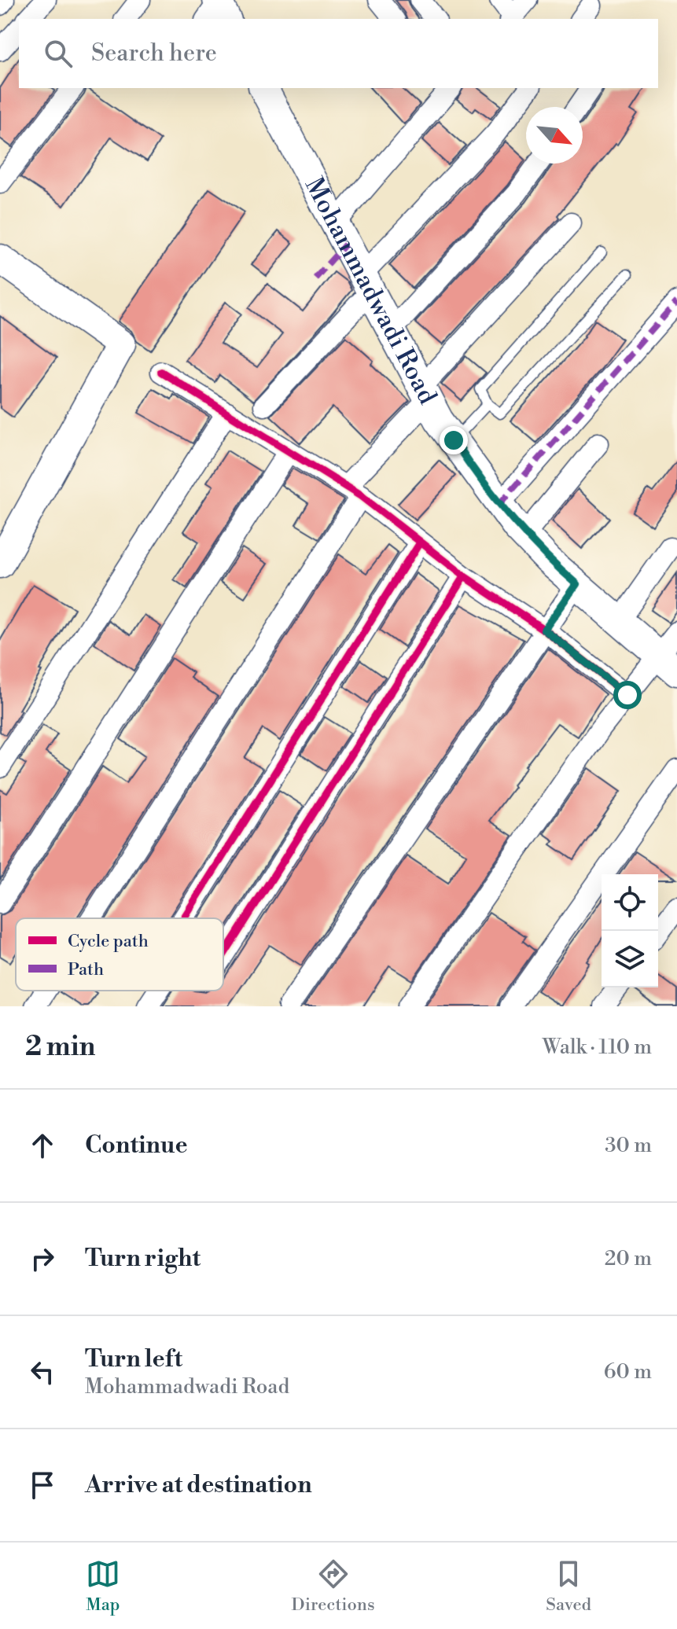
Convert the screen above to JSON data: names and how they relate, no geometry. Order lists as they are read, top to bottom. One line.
{"streets":{"main road":["Mohammadwadi Road"]},"legend":["Cycle path","Path"],"north":"bottom right","page":{"search":"Search here","heading":["2 min","Walk · 110 m"],"list":[["Continue","30 m"],["Turn right","20 m"],["Turn left","Mohammadwadi Road","60 m"],"Arrive at destination"],"nav":["Map","Directions","Saved"]}}
